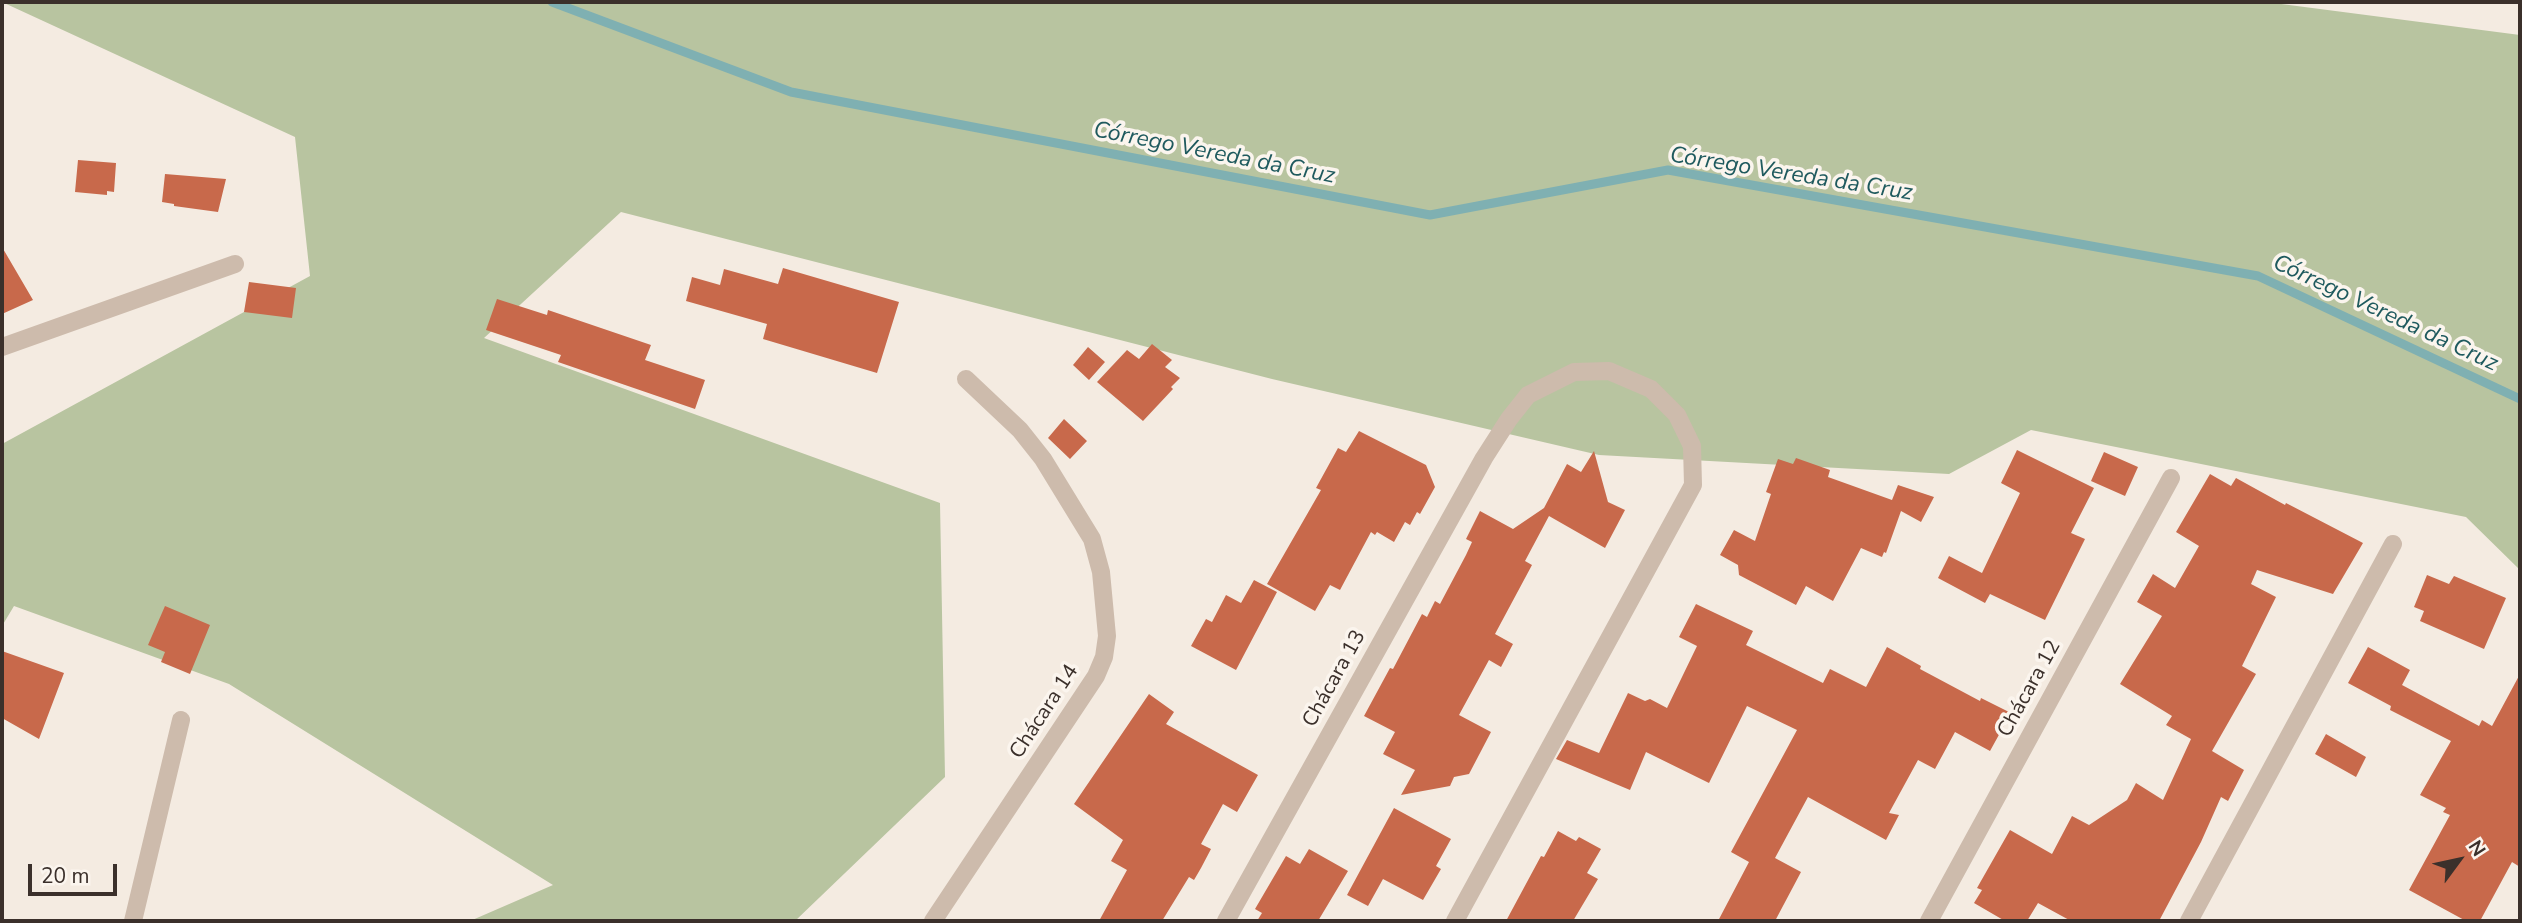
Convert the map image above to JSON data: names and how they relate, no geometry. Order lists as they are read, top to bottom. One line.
{"streets":{"street":["Chácara 13","Chácara 12","Chácara 14"]},"water":["Córrego Vereda da Cruz"],"scale_bar":"20 m","north":"top right"}
